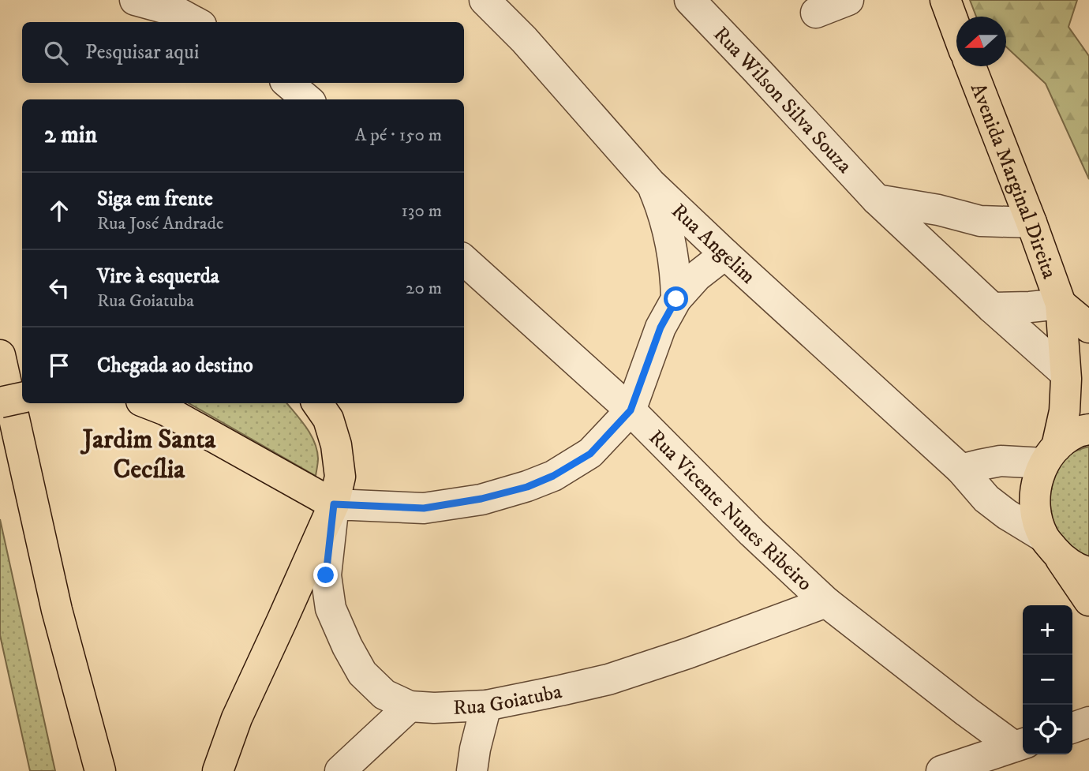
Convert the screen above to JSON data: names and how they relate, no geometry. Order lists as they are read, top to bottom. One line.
{"streets":{"main road":["Avenida Marginal Direita"],"street":["Rua Wilson Silva Souza","Rua Angelim","Rua Vicente Nunes Ribeiro","Rua Goiatuba"]},"crossings":[["Rua Wilson Silva Souza","Avenida Marginal Direita"],["Avenida Marginal Direita","Rua Angelim"],["Rua Vicente Nunes Ribeiro","Rua Goiatuba"]],"districts":["Jardim Santa Cecília"],"north":"left","page":{"search":"Pesquisar aqui","heading":["2 min","A pé · 150 m"],"list":[["Siga em frente","Rua José Andrade","130 m"],["Vire à esquerda","Rua Goiatuba","20 m"],"Chegada ao destino"],"map_buttons":["+","−"]}}
